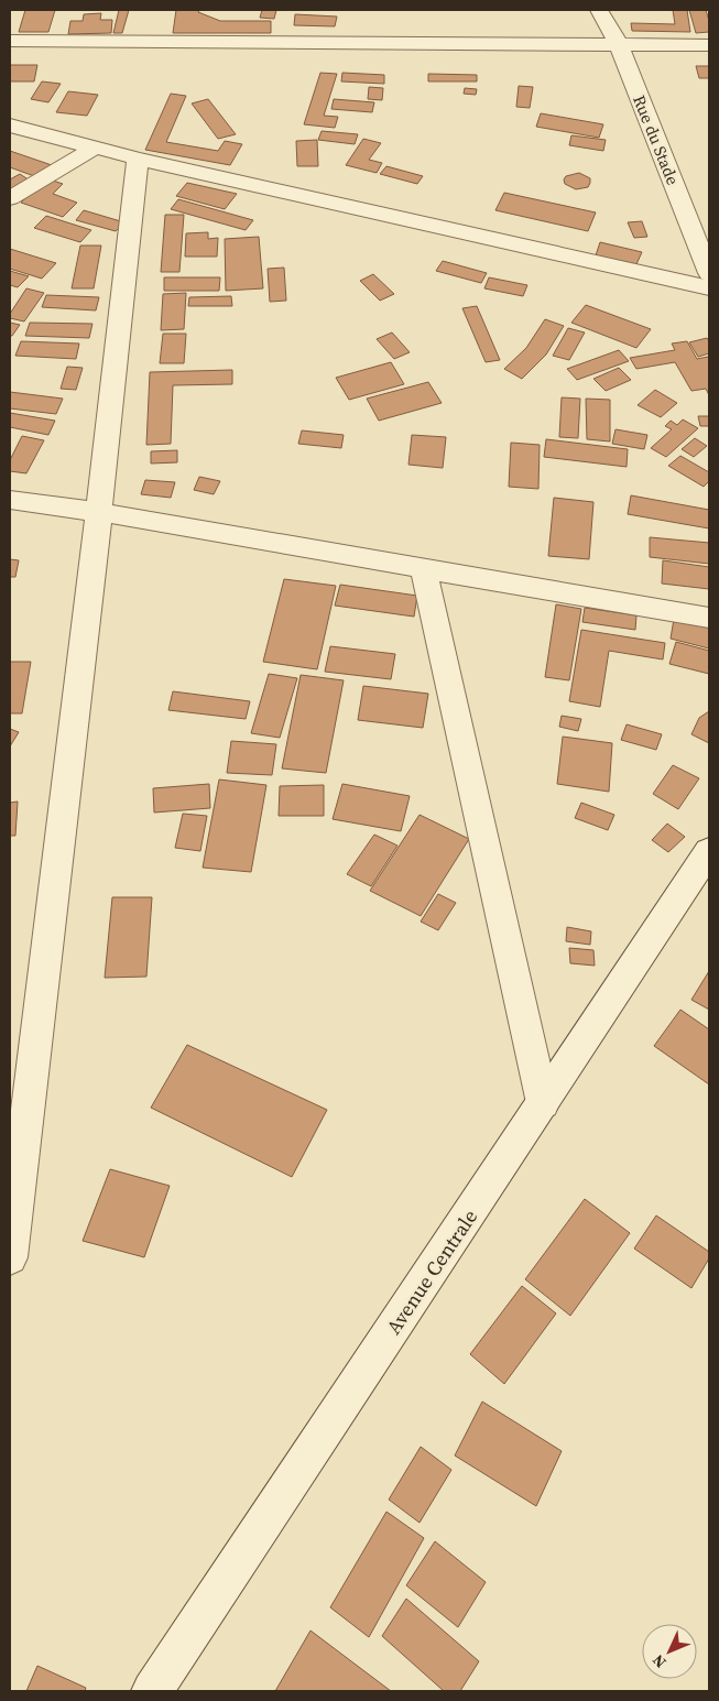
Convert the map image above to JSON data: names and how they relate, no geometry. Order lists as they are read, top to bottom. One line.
{"streets":{"street":["Rue du Stade","Avenue Centrale"]},"north":"bottom left"}
